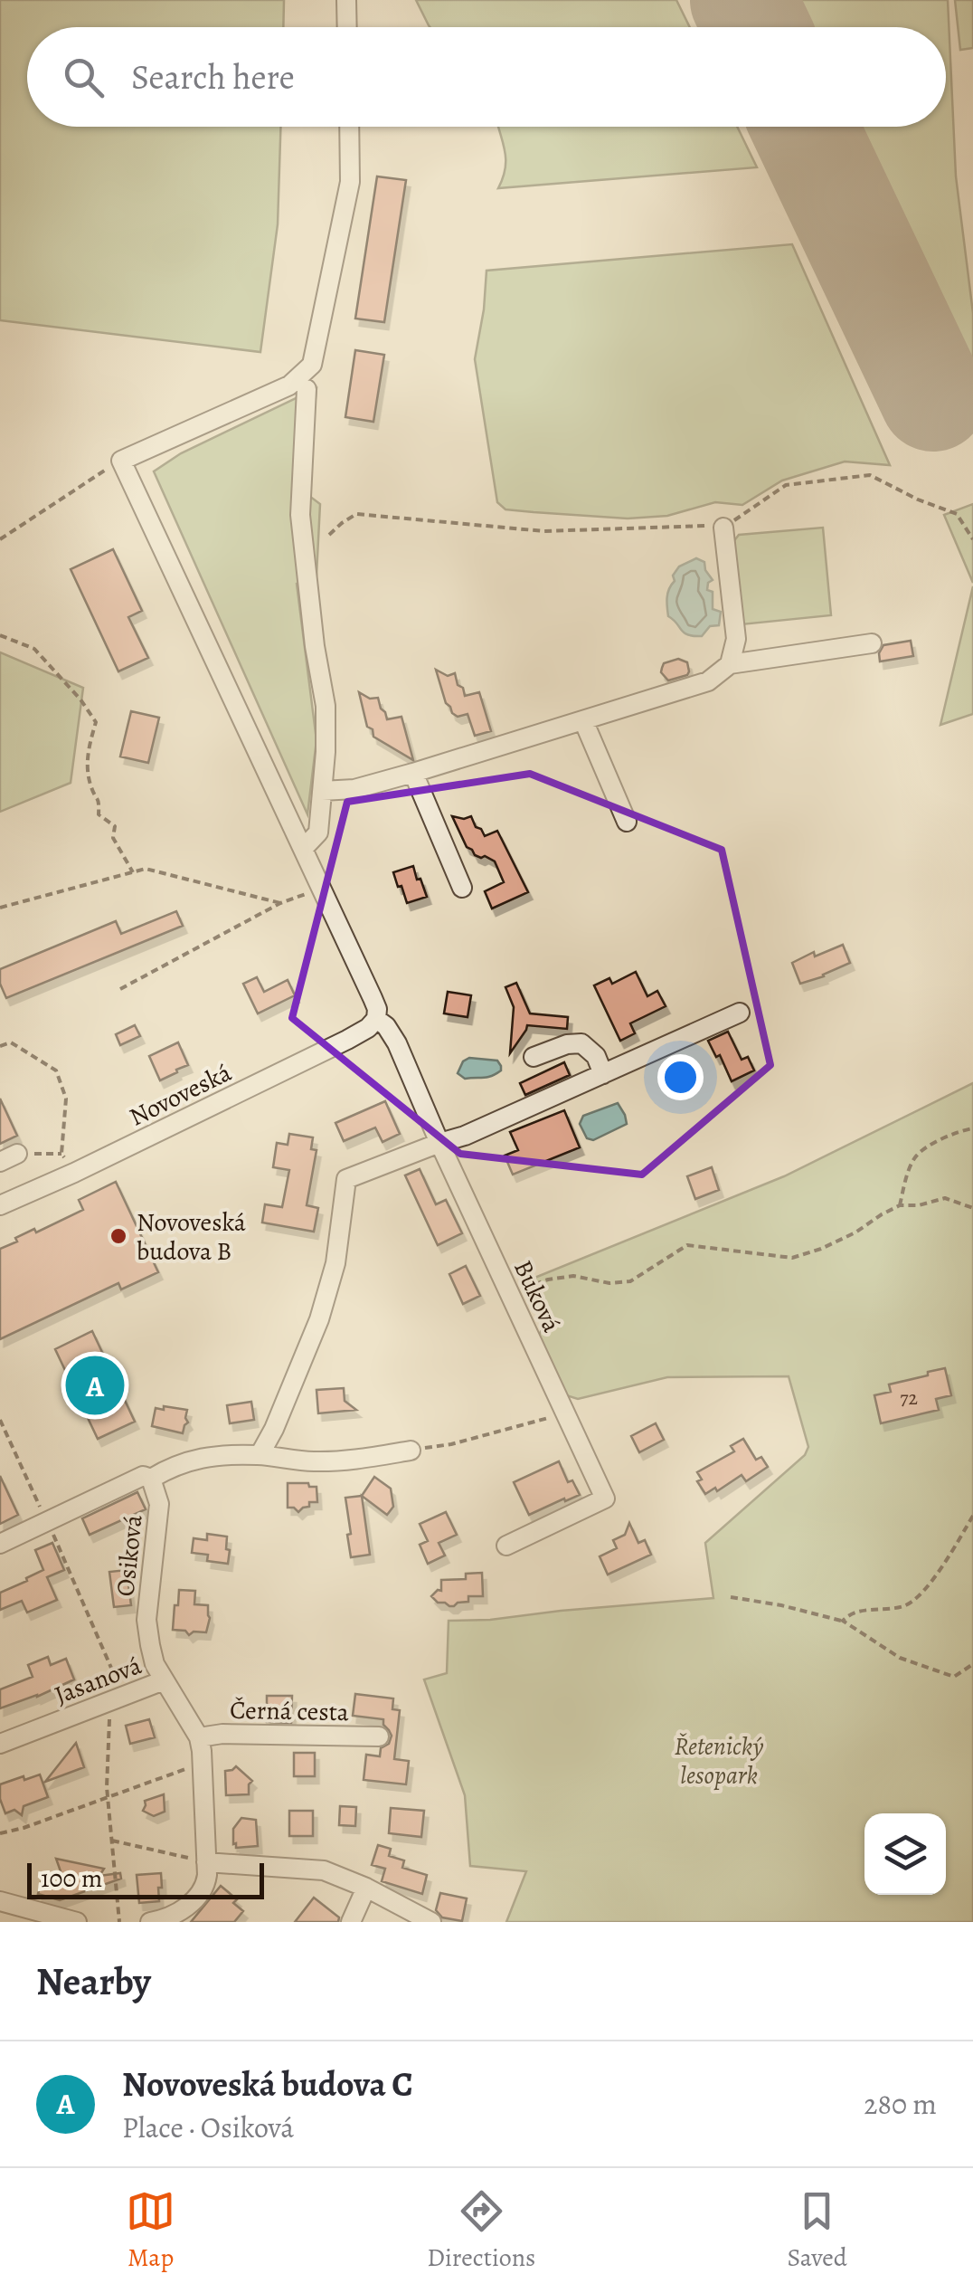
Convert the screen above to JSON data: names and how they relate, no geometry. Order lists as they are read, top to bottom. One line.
{"streets":{"street":["Novoveská","Buková","Osiková","Jasanová","Černá cesta"]},"crossings":[["Novoveská","Buková"],["Osiková","Jasanová"],["Osiková","Černá cesta"]],"parks":["Řetenický lesopark"],"places":["Novoveská budova B"],"house_numbers":["72"],"scale_bar":"100 m","page":{"search":"Search here","pins":"A","scale":"100 m","heading":"Nearby","list":[{"mark":"A","name":"Novoveská budova C","note":"Place · Osiková","value":"280 m"}],"nav":["Map","Directions","Saved"]}}
